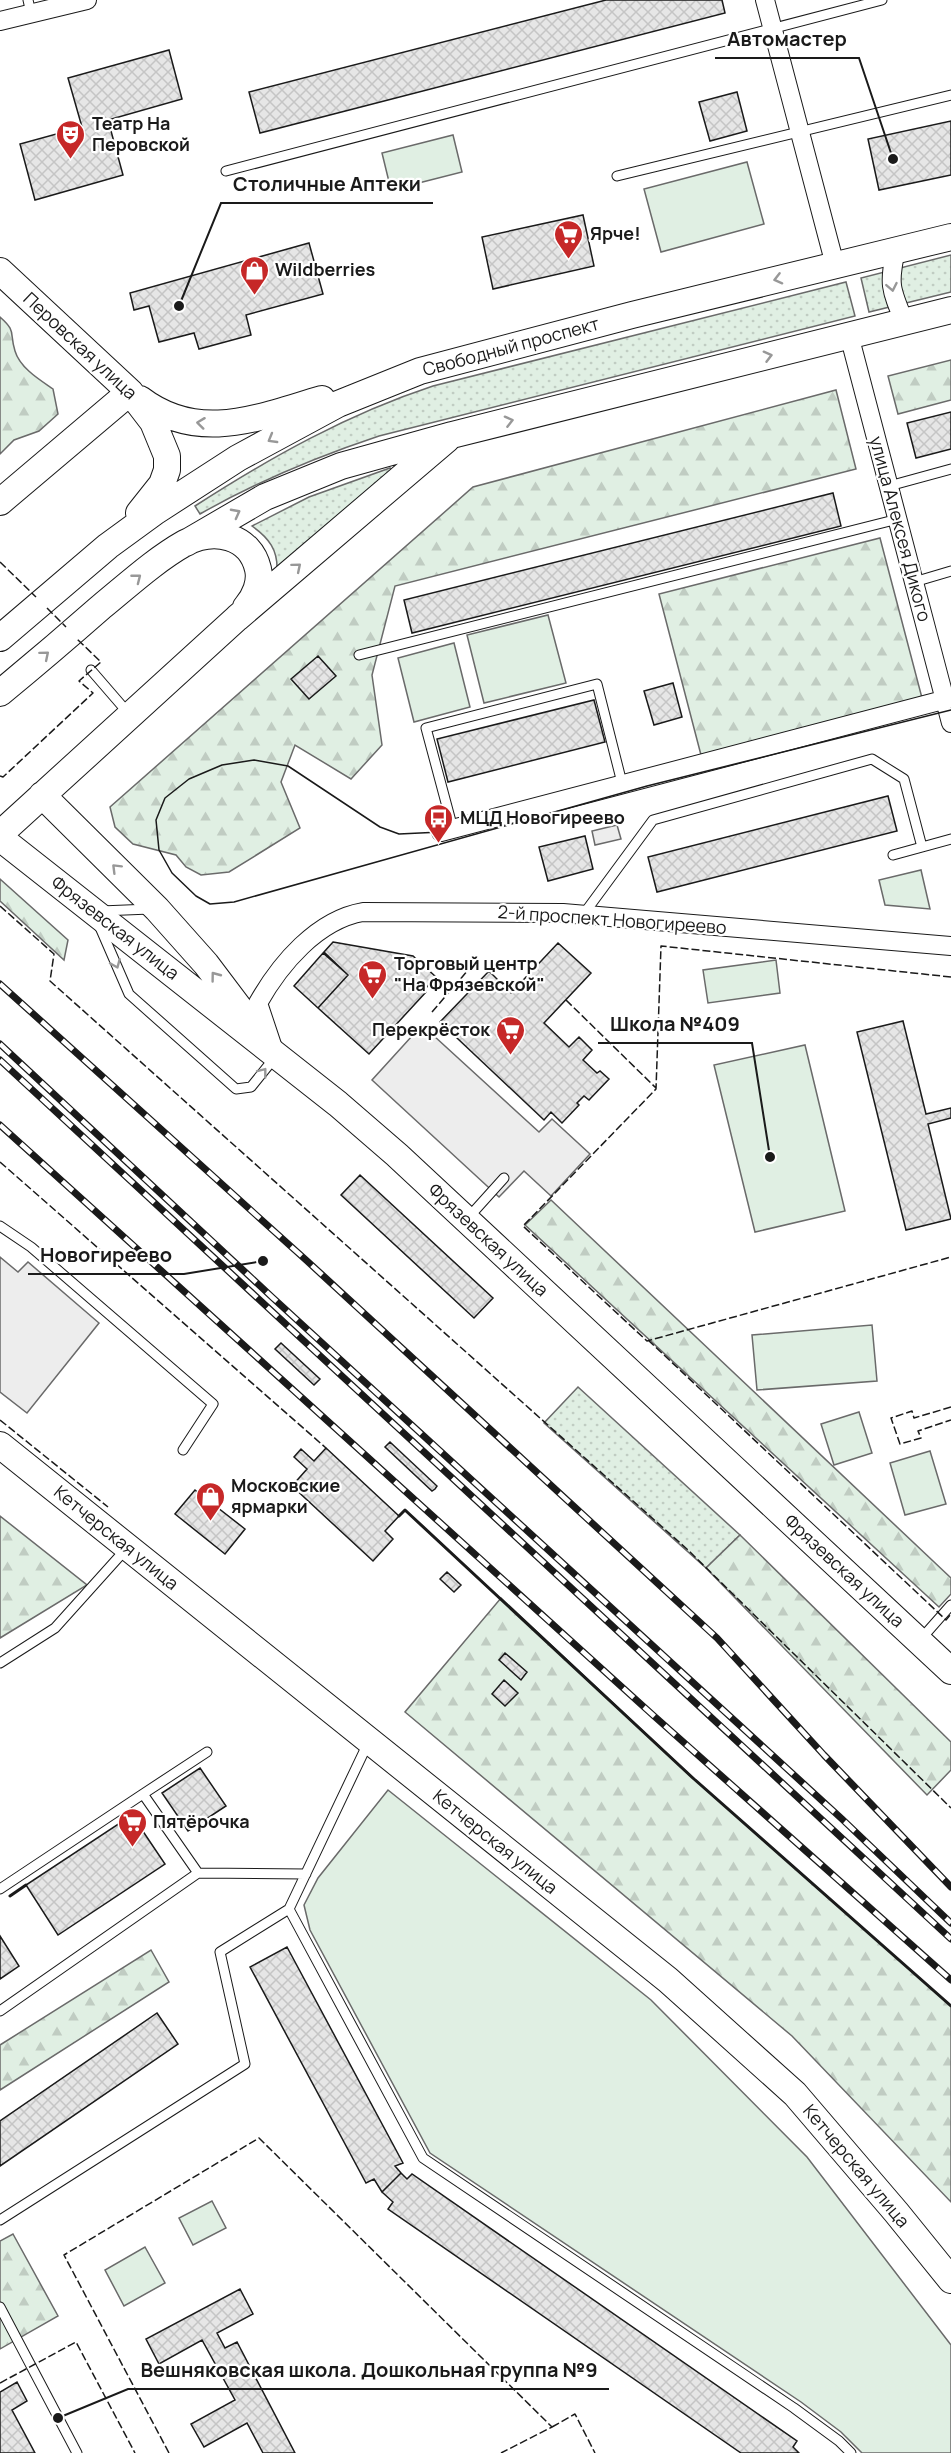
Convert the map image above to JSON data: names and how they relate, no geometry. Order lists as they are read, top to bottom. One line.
{"streets":{"main road":["Перовская улица","Свободный проспект","Фрязевская улица","Кетчерская улица"],"street":["улица Алексея Дикого","2-й проспект Новогиреево"]},"crossings":[["Перовская улица","Свободный проспект"],["2-й проспект Новогиреево","Фрязевская улица"]],"places":{"other":["Автомастер","Столичные Аптеки","Школа №409","Новогиреево","Вешняковская школа. Дошкольная группа №9"],"theatre":["Театр На Перовской"],"supermarket":["Ярче!","Торговый центр \"На Фрязевской\"","Перекрёсток","Пятёрочка"],"shop":["Wildberries","Московские ярмарки"],"bus stop":["МЦД Новогиреево"]}}
